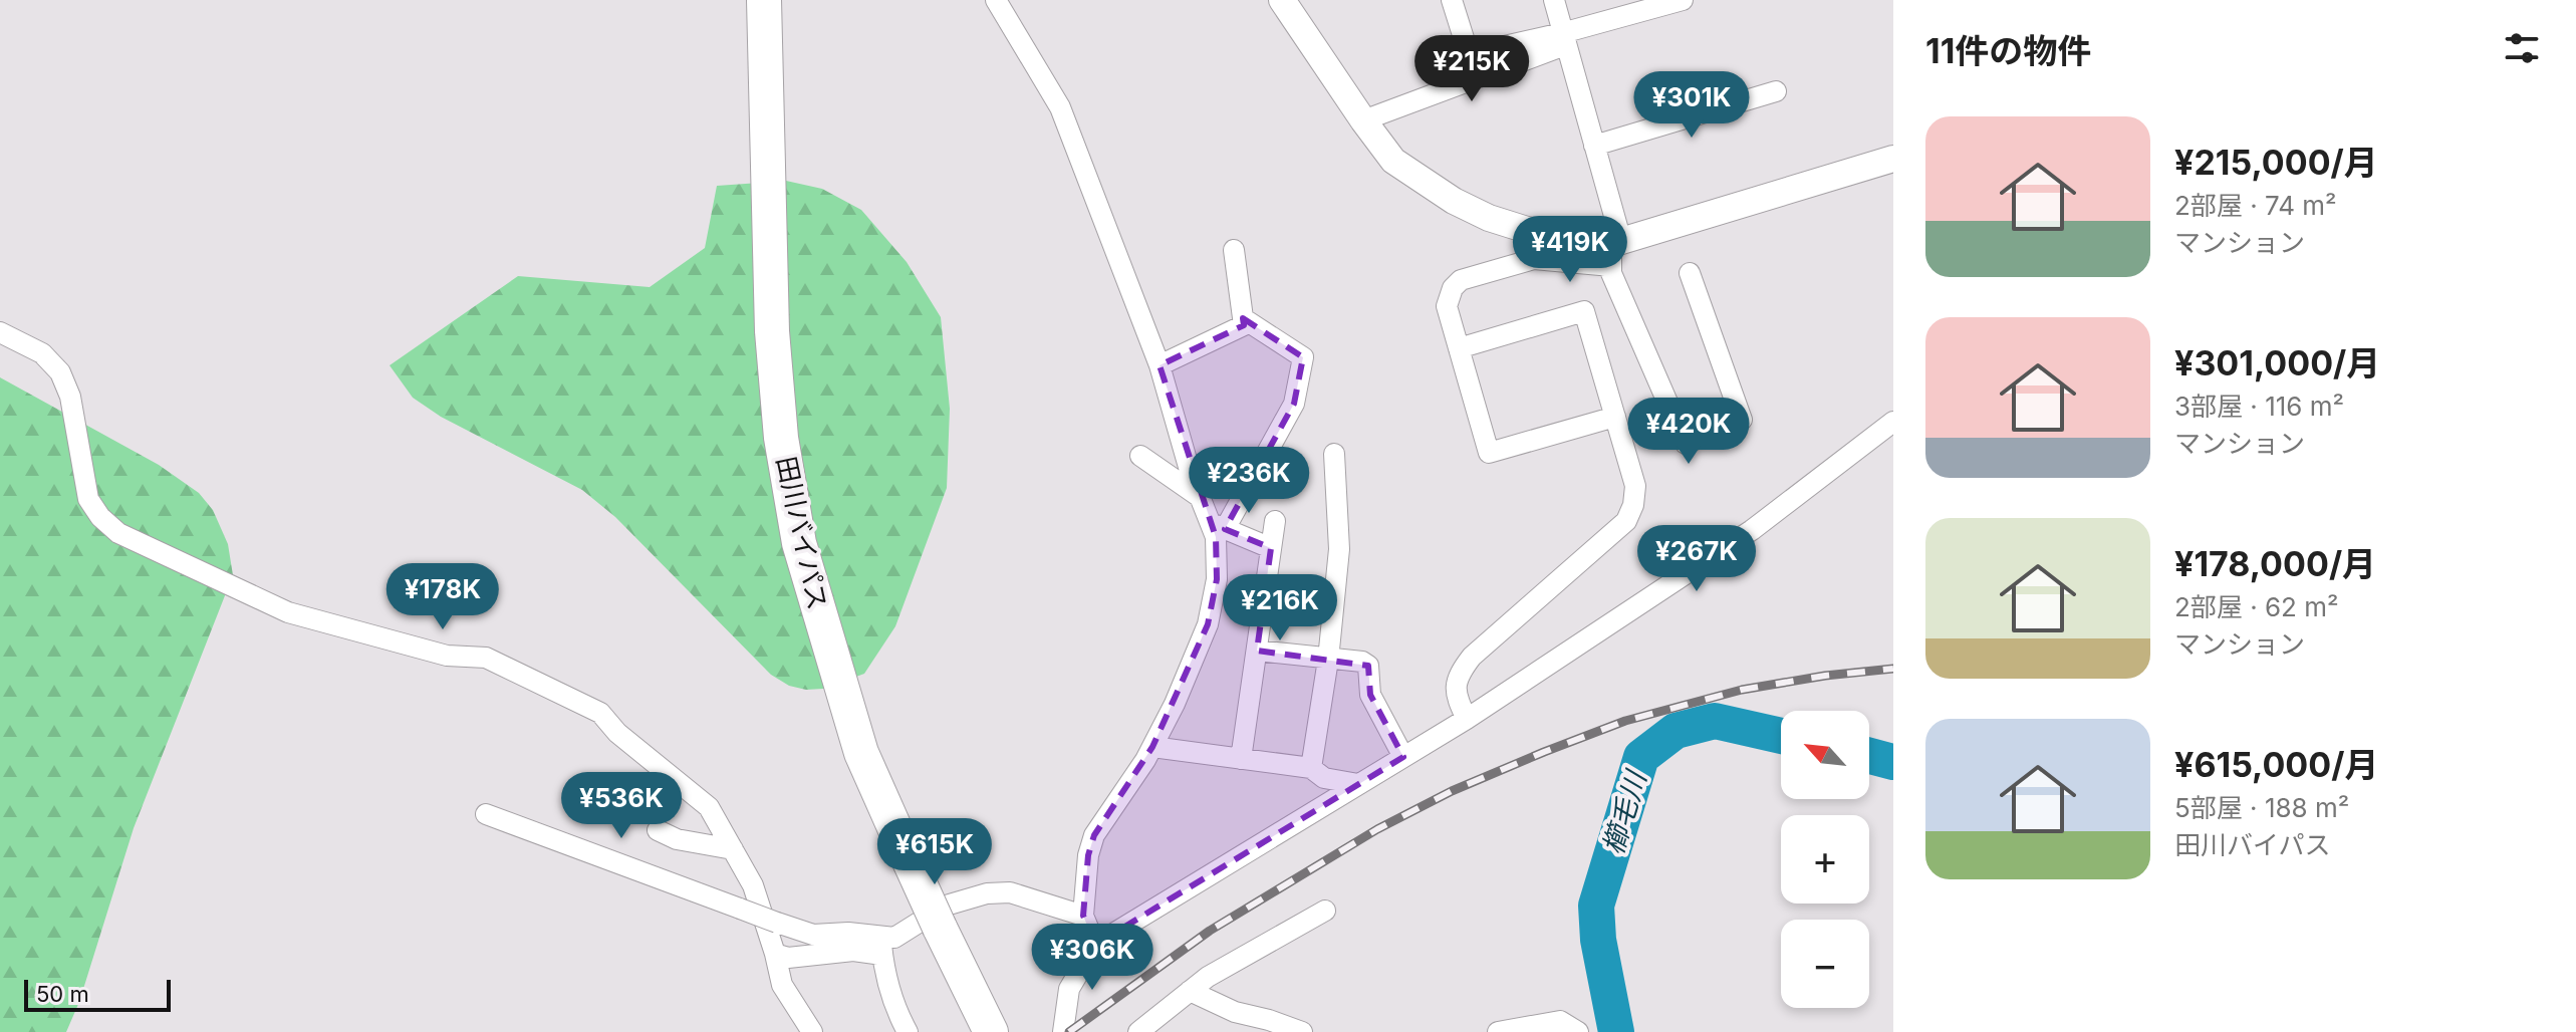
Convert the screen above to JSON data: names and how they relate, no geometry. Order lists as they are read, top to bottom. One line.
{"streets":{"highway":["田川バイパス"]},"water":["櫛毛川"],"scale_bar":"50 m","north":"top left","page":{"heading":"11件の物件","price":["¥215K","¥301K","¥419K","¥420K","¥236K","¥267K","¥178K","¥216K","¥536K","¥615K","¥306K"],"list":[{"name":"¥215,000/月","note":"2部屋 · 74 m² · マンション"},{"name":"¥301,000/月","note":"3部屋 · 116 m² · マンション"},{"name":"¥178,000/月","note":"2部屋 · 62 m² · マンション"},{"name":"¥615,000/月","note":"5部屋 · 188 m² · 田川バイパス"}],"map_buttons":["+","−"],"scale":"50 m"}}
